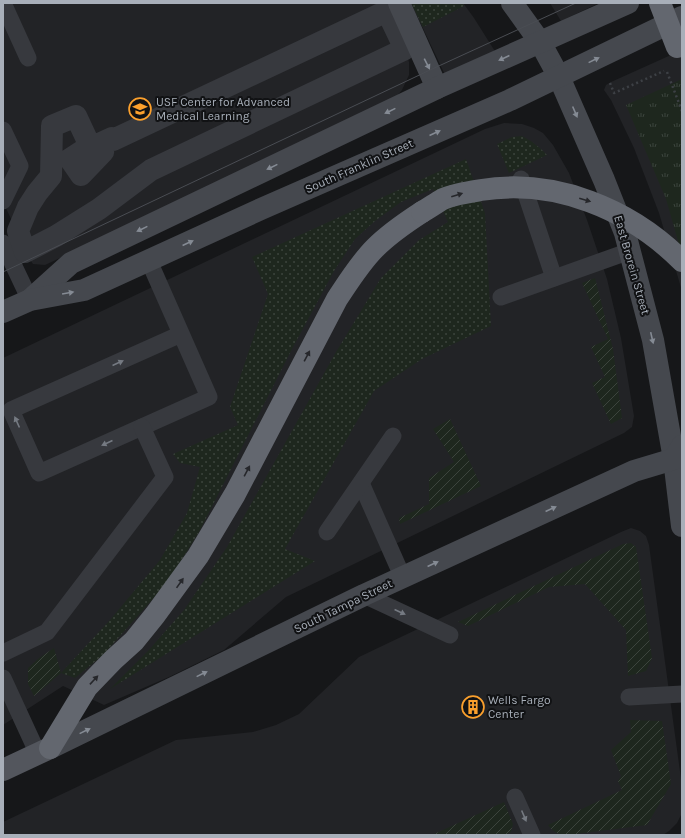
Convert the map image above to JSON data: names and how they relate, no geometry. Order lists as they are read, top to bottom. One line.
{"streets":{"main road":["South Tampa Street"],"street":["South Franklin Street","East Brorein Street"]},"crossings":[["South Franklin Street","East Brorein Street"],["East Brorein Street","South Tampa Street"]],"one_way":["East Brorein Street","South Tampa Street"],"places":{"school or university":["USF Center for Advanced Medical Learning"],"building":["Wells Fargo Center"]}}
